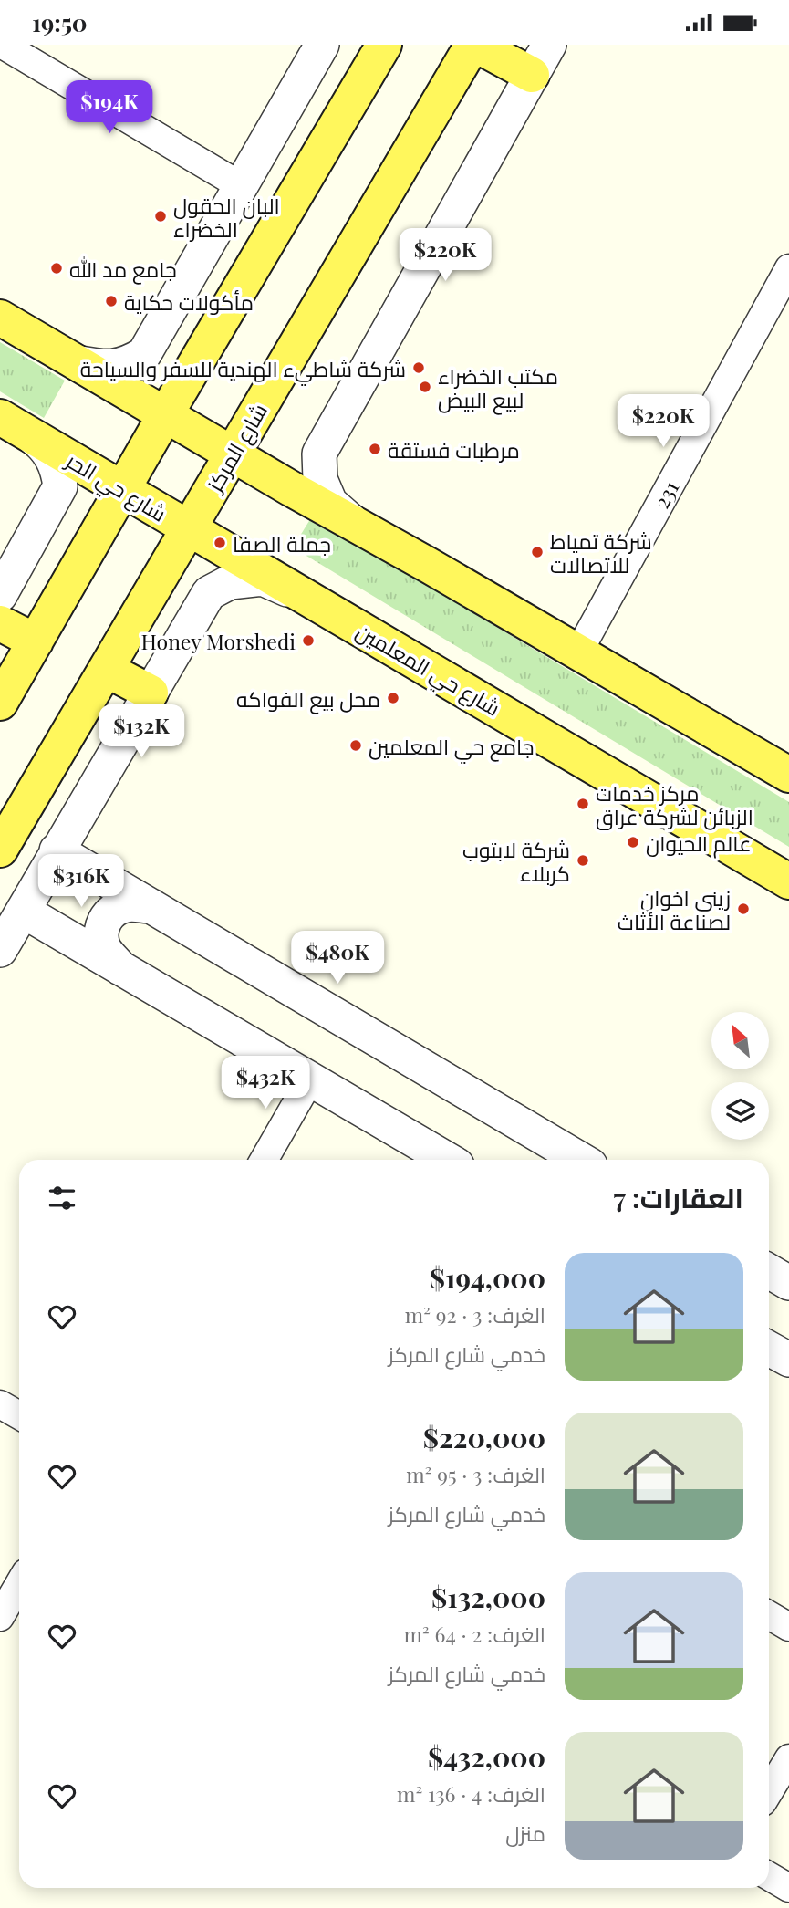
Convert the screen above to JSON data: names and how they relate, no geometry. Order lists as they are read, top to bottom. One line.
{"streets":{"main road":["شارع المركز","شارع حي الحر","شارع حي المعلمين"],"street":["231"]},"crossings":[["شارع المركز","شارع حي الحر"],["شارع حي الحر","شارع حي المعلمين"]],"places":["البان الحقول الخضراء","جامع مد الله","مأكولات حكاية","شركة شاطيء الهندية للسفر والسياحة","مكتب الخضراء لبيع البيض","مرطبات فستقة","جملة الصفا","شركة تمياط للاتصالات","Honey Morshedi","محل بيع الفواكه","جامع حي المعلمين","مركز خدمات الزبائن لشركة عراق","عالم الحيوان","شركة لابتوب كربلاء","زيني اخوان لصناعة الأثاث"],"north":"top left","page":{"status":"19:50","price":["$194K","$220K","$220K","$132K","$316K","$480K","$432K"],"heading":"العقارات: 7","list":[{"name":"$194,000","note":"الغرف: 3 · 92 m² · خدمي شارع المركز"},{"name":"$220,000","note":"الغرف: 3 · 95 m² · خدمي شارع المركز"},{"name":"$132,000","note":"الغرف: 2 · 64 m² · خدمي شارع المركز"},{"name":"$432,000","note":"الغرف: 4 · 136 m² · منزل"}]}}
